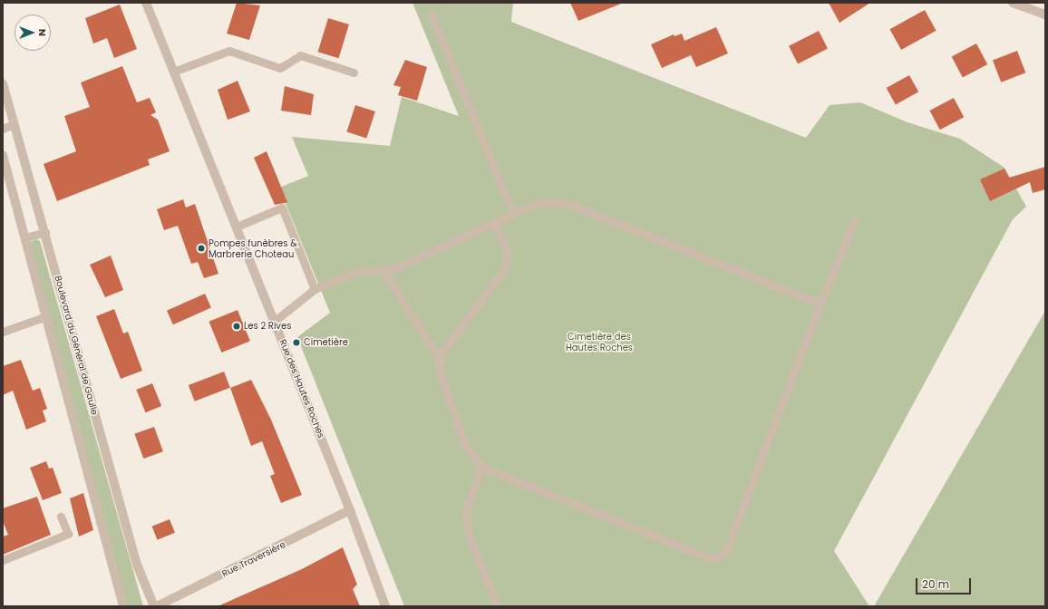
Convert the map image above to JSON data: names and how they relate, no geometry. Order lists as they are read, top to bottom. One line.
{"streets":{"street":["Boulevard du Général de Gaulle","Rue des Hautes Roches","Rue Traversière"]},"crossings":[["Boulevard du Général de Gaulle","Rue Traversière"],["Rue des Hautes Roches","Rue Traversière"]],"parks":["Cimetière des Hautes Roches"],"places":["Pompes funèbres & Marbrerie Choteau","Les 2 Rives","Cimetière"],"scale_bar":"20 m","north":"right"}
